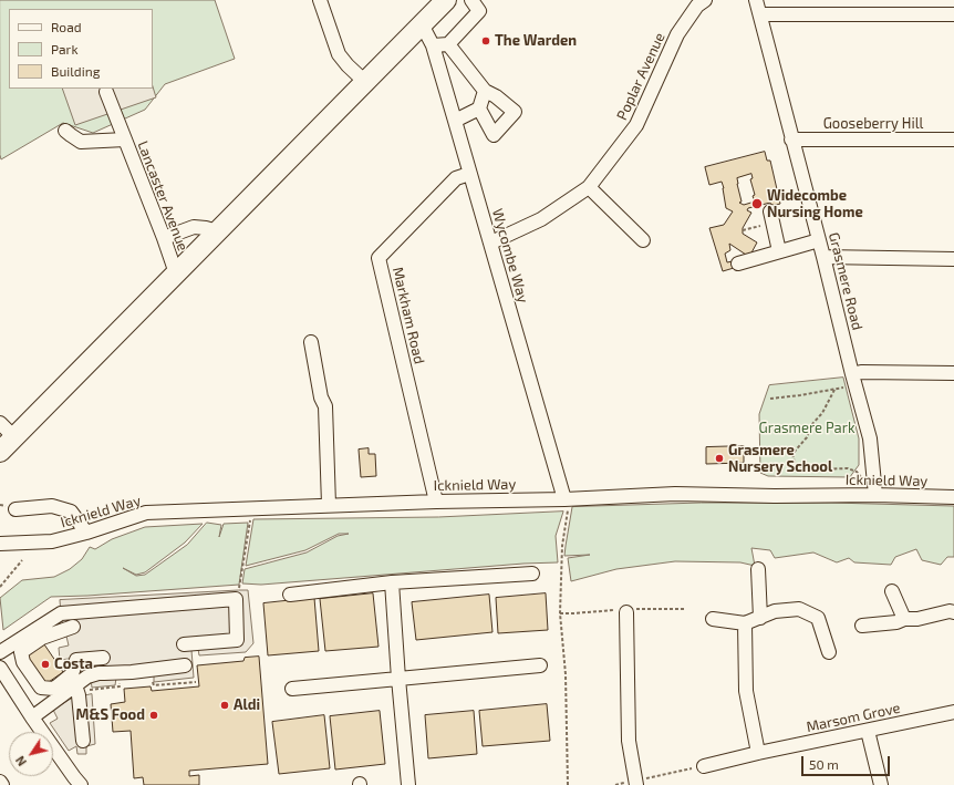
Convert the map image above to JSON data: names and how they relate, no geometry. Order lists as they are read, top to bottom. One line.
{"streets":{"street":["Poplar Avenue","Gooseberry Hill","Lancaster Avenue","Wycombe Way","Grasmere Road","Markham Road","Icknield Way","Marsom Grove"]},"crossings":[["Poplar Avenue","Wycombe Way"],["Gooseberry Hill","Grasmere Road"],["Wycombe Way","Markham Road"],["Wycombe Way","Icknield Way"],["Grasmere Road","Icknield Way"],["Markham Road","Icknield Way"]],"parks":["Grasmere Park"],"places":["The Warden","Widecombe Nursing Home","Grasmere Nursery School","Costa","Aldi","M&S Food"],"legend":["Road","Park","Building"],"scale_bar":"50 m","north":"bottom left"}
